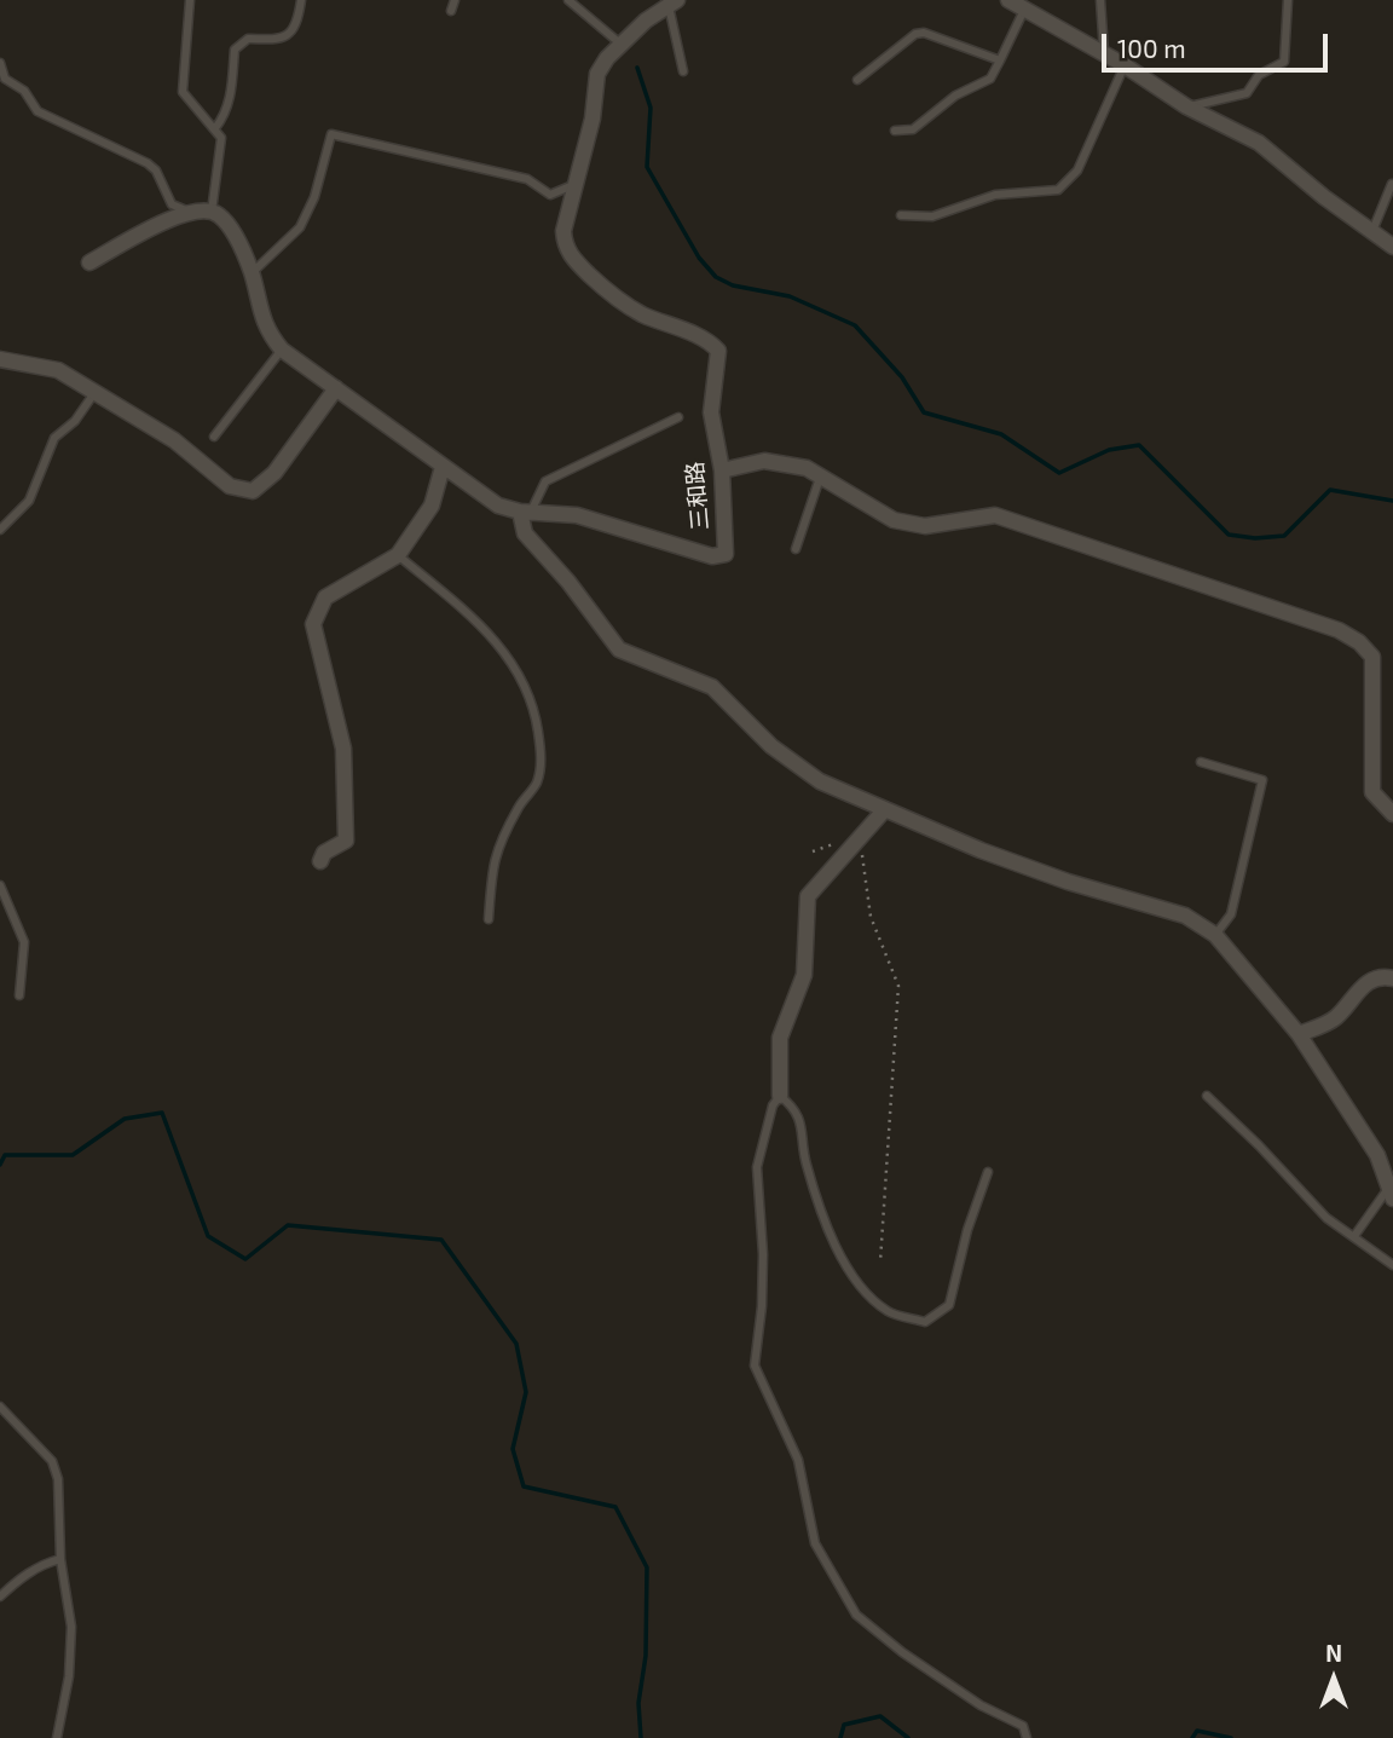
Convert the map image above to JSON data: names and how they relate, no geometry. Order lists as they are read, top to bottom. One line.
{"streets":{"street":["三和路"]},"scale_bar":"100 m","north":"top"}
